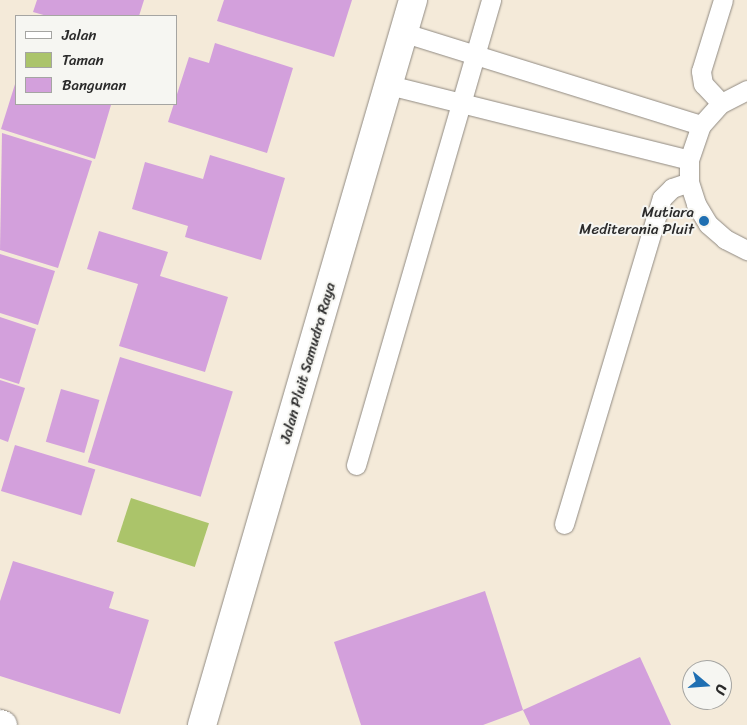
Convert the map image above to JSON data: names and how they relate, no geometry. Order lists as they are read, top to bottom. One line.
{"streets":{"street":["Jalan Pluit Samudra Raya"]},"places":["Mutiara Mediterania Pluit"],"legend":["Jalan","Taman","Bangunan"],"north":"right"}
